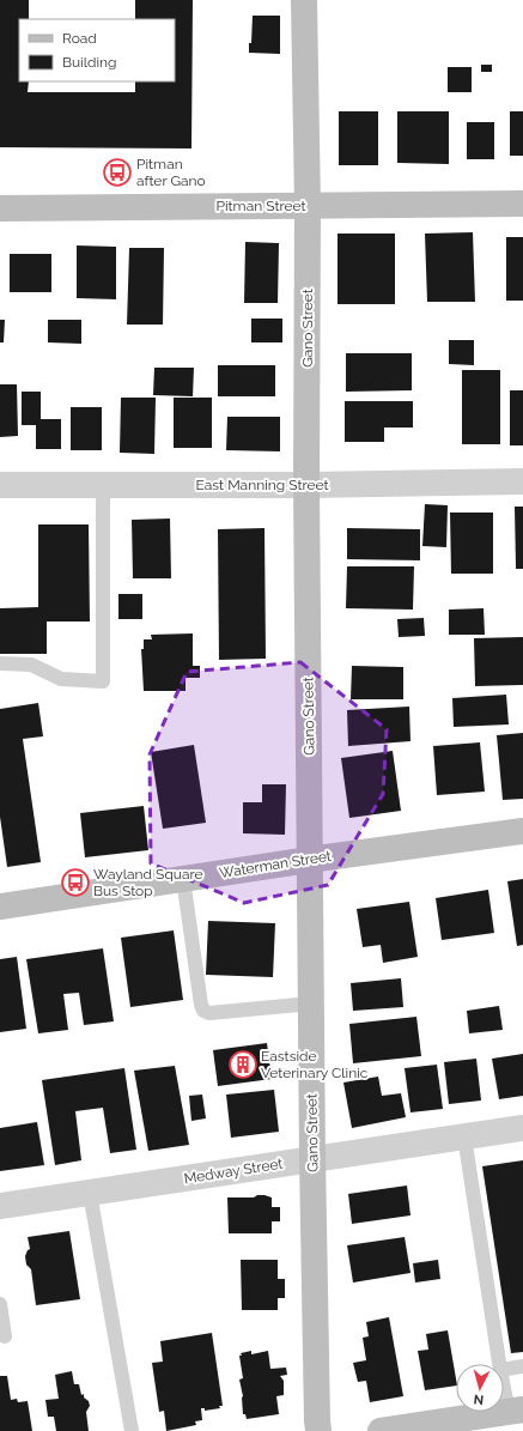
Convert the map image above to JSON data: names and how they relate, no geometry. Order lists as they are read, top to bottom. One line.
{"streets":{"main road":["Pitman Street","Gano Street","Waterman Street"],"street":["East Manning Street","Medway Street"]},"crossings":[["Pitman Street","Gano Street"],["Gano Street","East Manning Street"],["Gano Street","Waterman Street"],["Gano Street","Medway Street"]],"places":{"bus stop":["Pitman after Gano","Wayland Square Bus Stop"],"building":["Eastside Veterinary Clinic"]},"legend":["Road","Building"],"north":"bottom"}
